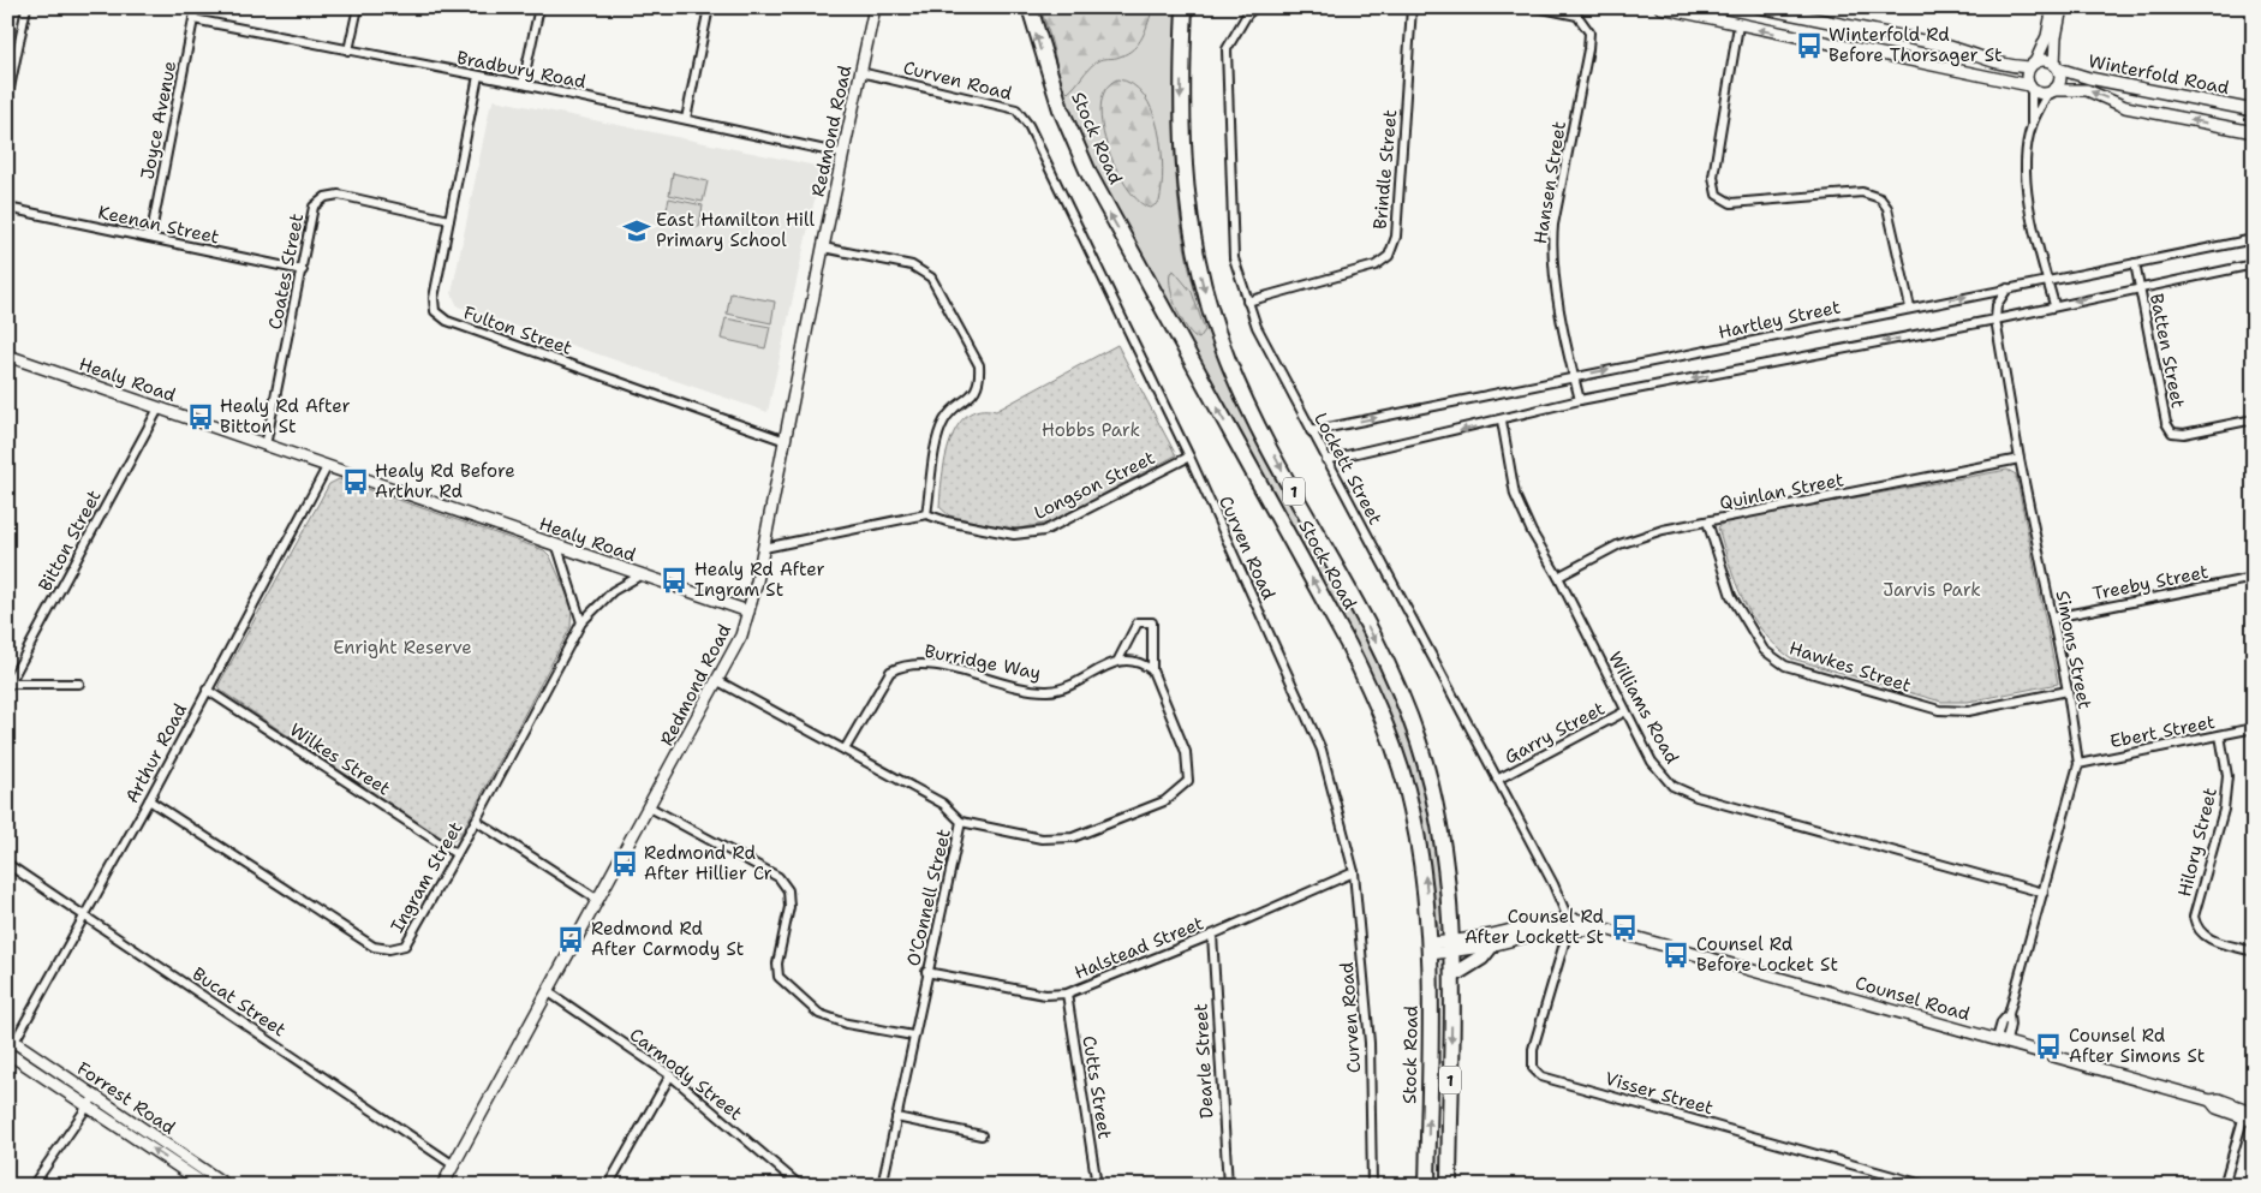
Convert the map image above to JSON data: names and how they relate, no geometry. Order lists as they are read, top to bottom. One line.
{"streets":{"highway":["Stock Road","1"],"street":["Bradbury Road","Winterfold Road","Curven Road","Joyce Avenue","Redmond Road","Brindle Street","Hansen Street","Keenan Street","Coates Street","Hartley Street","Fulton Street","Batten Street","Healy Road","Lockett Street","Longson Street","Quinlan Street","Bitton Street","Treeby Street","Simons Street","Burridge Way","Hawkes Street","Williams Road","Ebert Street","Garry Street","Arthur Road","Wilkes Street","Hilory Street","Ingram Street","O'Connell Street","Halstead Street","Counsel Road","Bucat Street","Dearle Street","Carmody Street","Cutts Street","Visser Street","Forrest Road"]},"crossings":[["Bradbury Road","Joyce Avenue"],["Bradbury Road","Redmond Road"],["Bradbury Road","Fulton Street"],["Curven Road","Redmond Road"],["Curven Road","Longson Street"],["Curven Road","Halstead Street"],["Joyce Avenue","Keenan Street"],["Redmond Road","Fulton Street"],["Redmond Road","Healy Road"],["Redmond Road","Longson Street"],["Redmond Road","O'Connell Street"],["Redmond Road","Bucat Street"],["Redmond Road","Carmody Street"],["Stock Road","Counsel Road"],["Brindle Street","Lockett Street"],["Hansen Street","Hartley Street"],["Keenan Street","Coates Street"],["Coates Street","Fulton Street"],["Coates Street","Healy Road"],["Hartley Street","Batten Street"],["Hartley Street","Lockett Street"],["Hartley Street","Simons Street"],["Healy Road","Bitton Street"],["Healy Road","Arthur Road"],["Healy Road","Ingram Street"],["Lockett Street","Garry Street"],["Lockett Street","Counsel Road"],["Lockett Street","Visser Street"],["Quinlan Street","Simons Street"],["Quinlan Street","Hawkes Street"],["Quinlan Street","Williams Road"],["Treeby Street","Simons Street"],["Simons Street","Hawkes Street"],["Simons Street","Williams Road"],["Simons Street","Ebert Street"],["Simons Street","Counsel Road"],["Burridge Way","O'Connell Street"],["Williams Road","Garry Street"],["Ebert Street","Hilory Street"],["Arthur Road","Wilkes Street"],["Arthur Road","Ingram Street"],["Arthur Road","Bucat Street"],["Arthur Road","Forrest Road"],["Wilkes Street","Ingram Street"],["O'Connell Street","Halstead Street"],["Halstead Street","Dearle Street"],["Halstead Street","Cutts Street"],["Counsel Road","Visser Street"]],"parks":["Hobbs Park","Jarvis Park","Enright Reserve"],"places":{"bus stop":["Winterfold Rd Before Thorsager St","Healy Rd After Bitton St","Healy Rd Before Arthur Rd","Healy Rd After Ingram St","Redmond Rd After Hillier Cr","Counsel Rd After Lockett St","Redmond Rd After Carmody St","Counsel Rd Before Locket St","Counsel Rd After Simons St"],"school or university":["East Hamilton Hill Primary School"]}}
